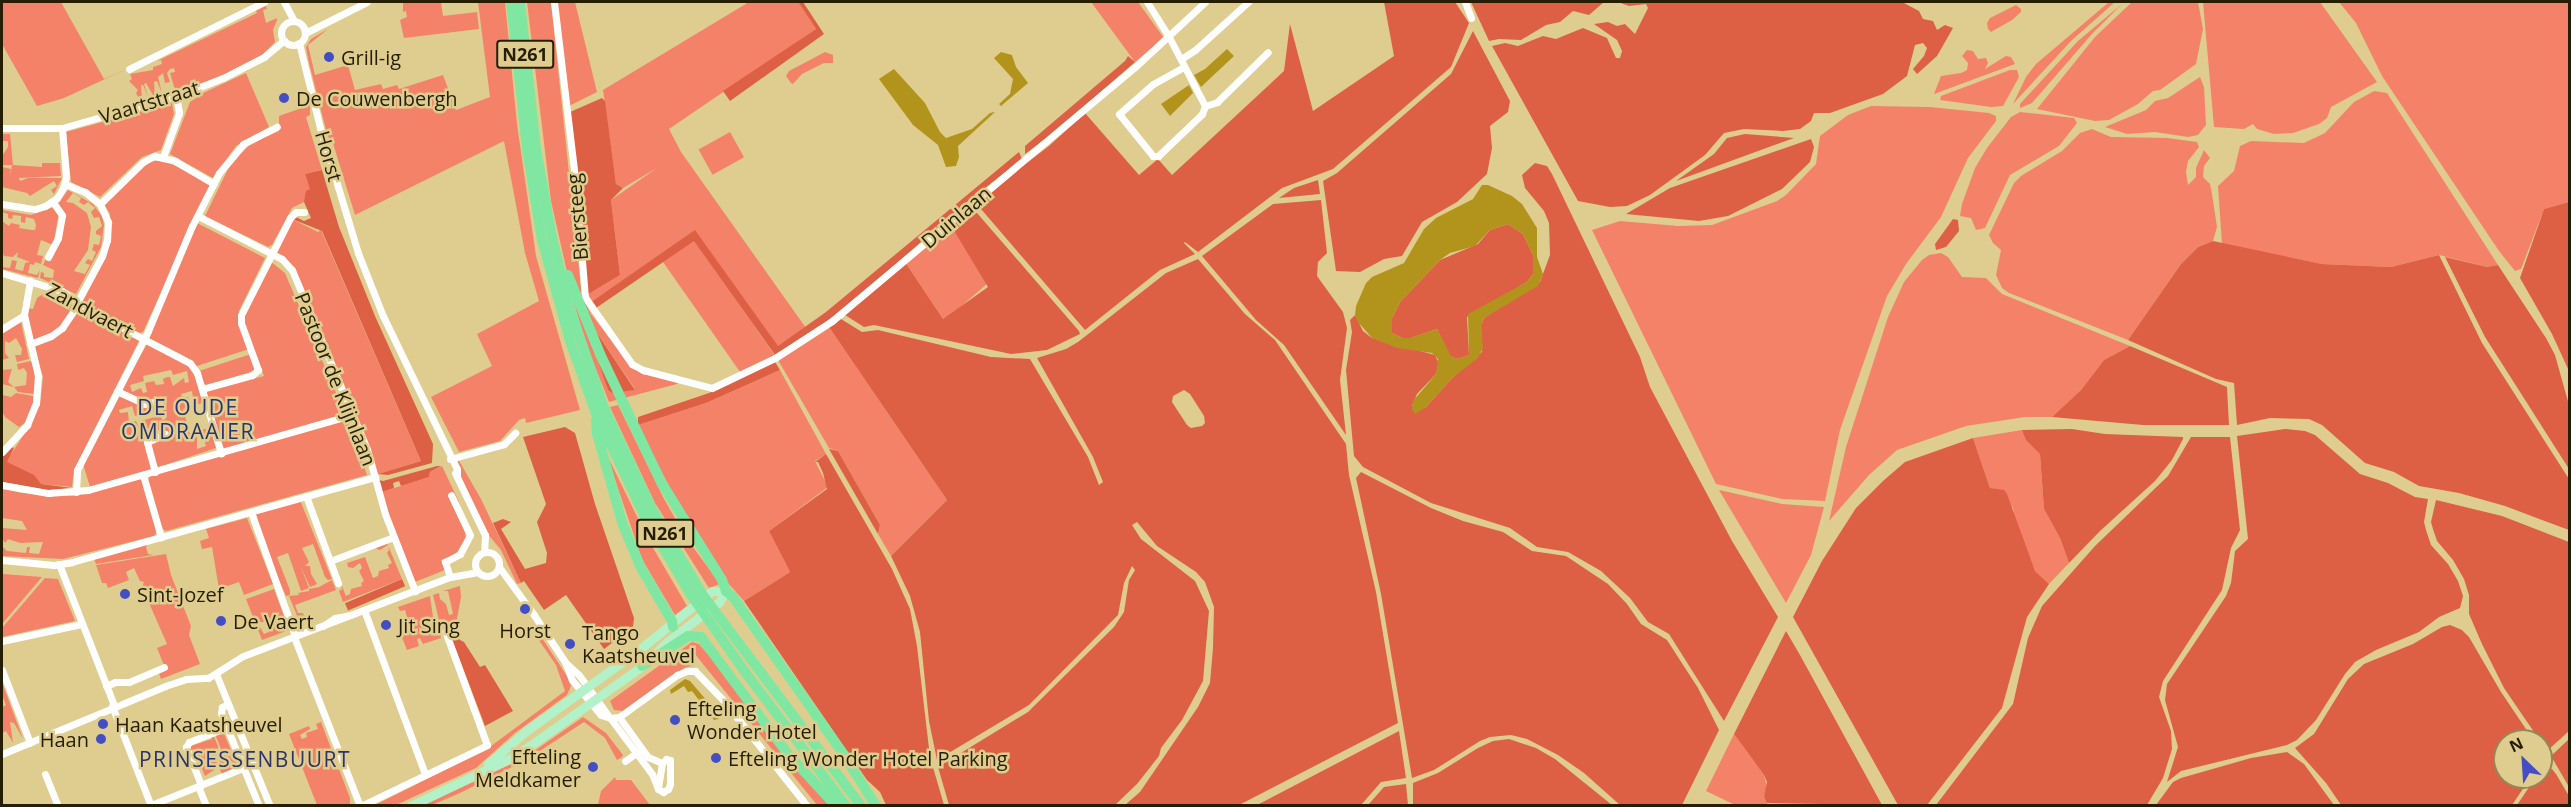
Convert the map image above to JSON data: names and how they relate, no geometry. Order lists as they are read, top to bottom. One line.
{"streets":{"highway":["N261"],"street":["Vaartstraat","Horst","Biersteeg","Duinlaan","Zandvaert","Pastoor de Klijnlaan"]},"crossings":[["Biersteeg","Duinlaan"]],"districts":["DE OUDE OMDRAAIER","PRINSESSENBUURT"],"places":["Grill-ig","De Couwenbergh","Sint-Jozef","Horst","De Vaert","Jit Sing","Tango Kaatsheuvel","Efteling Wonder Hotel","Haan Kaatsheuvel","Haan","Efteling Wonder Hotel Parking","Efteling Meldkamer"],"north":"top left"}
